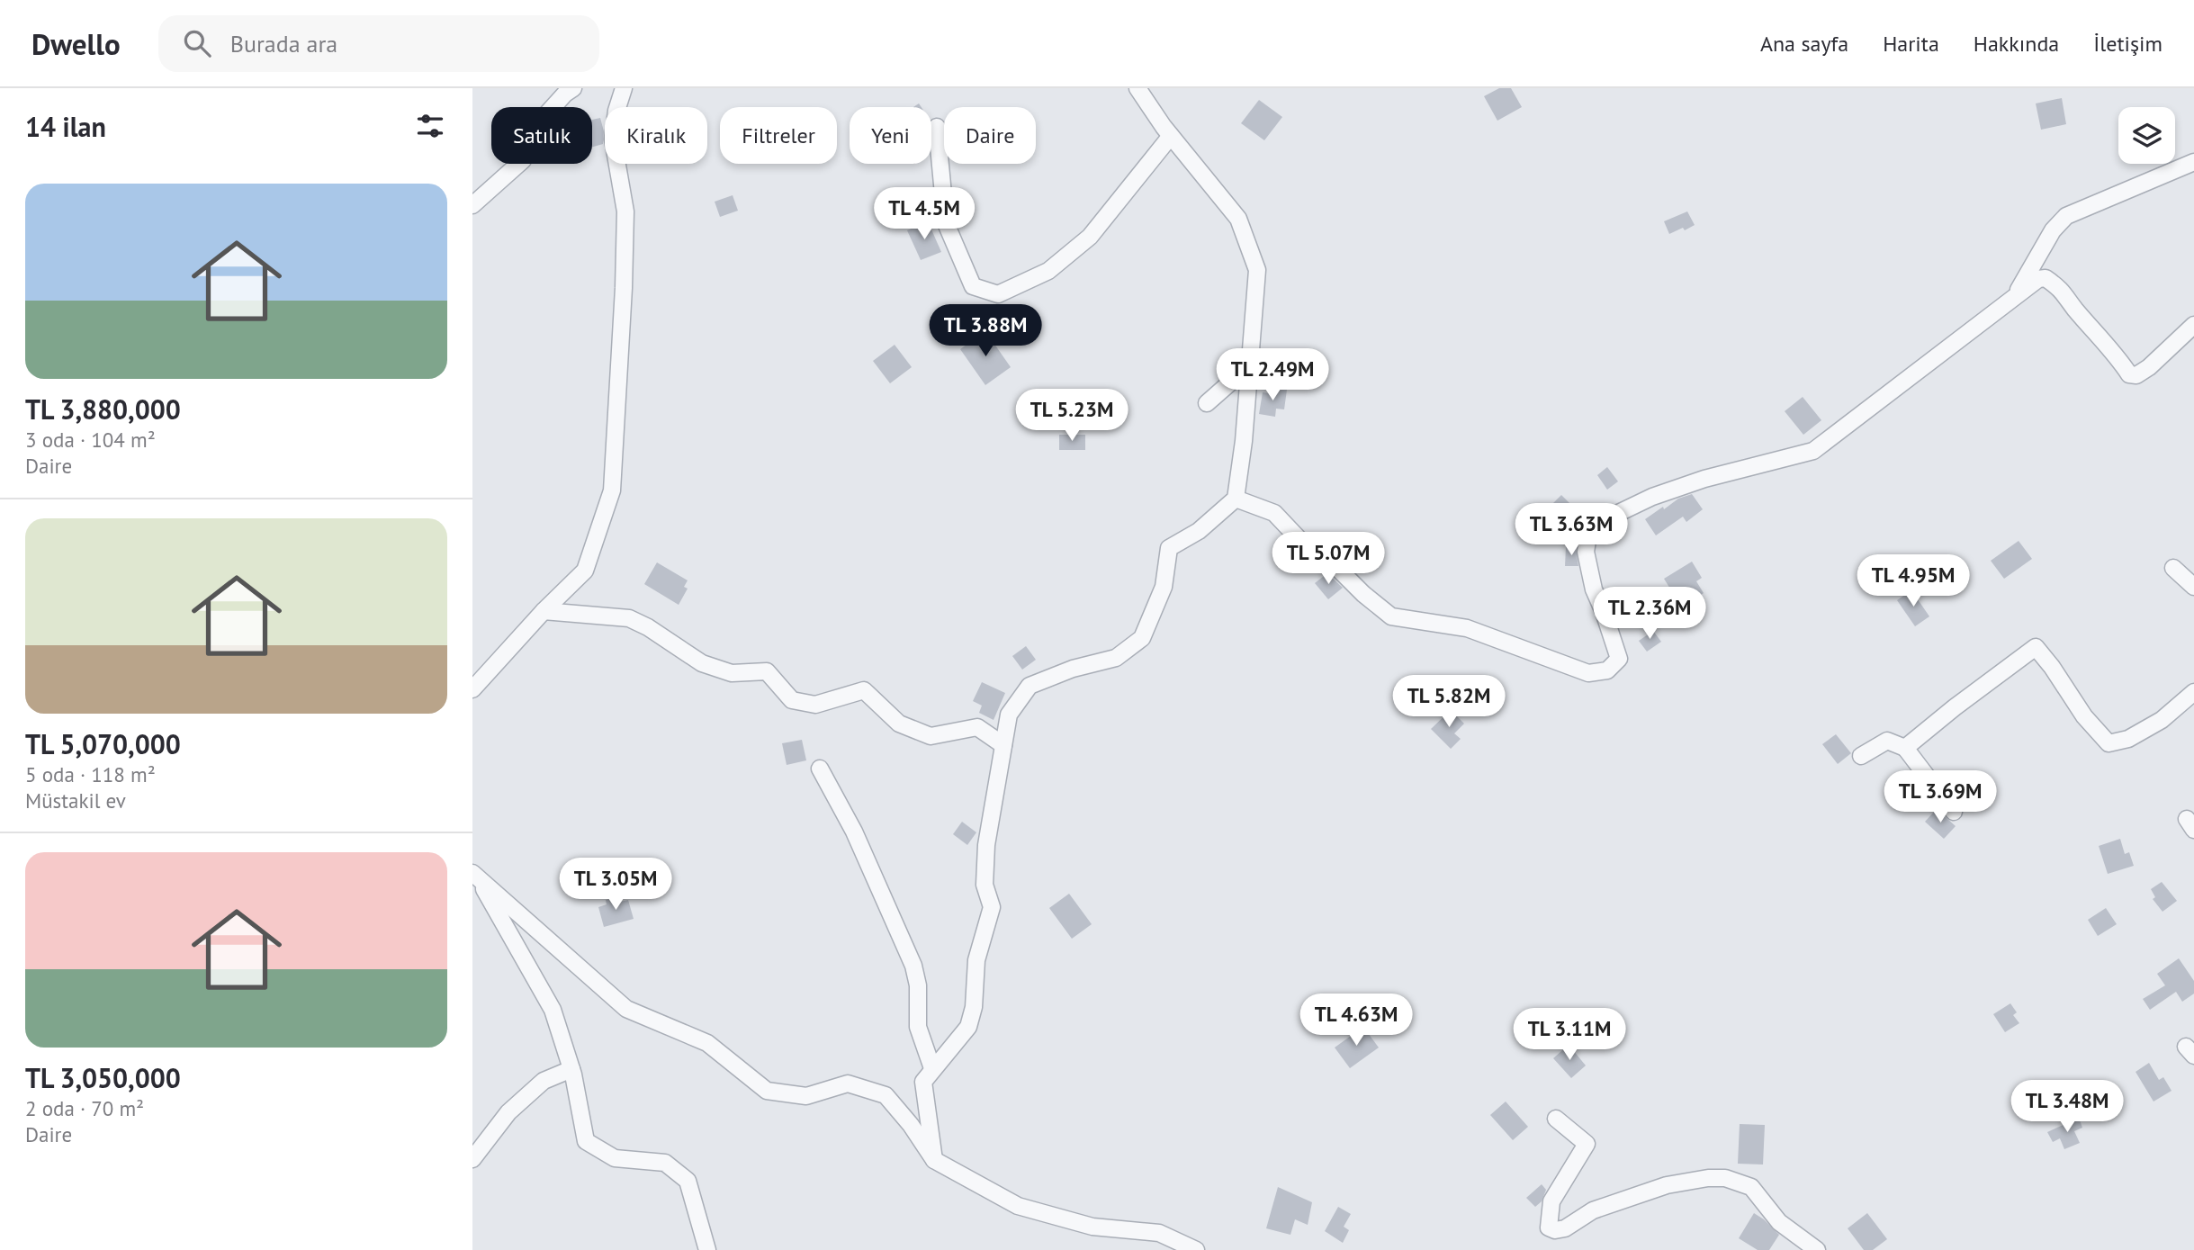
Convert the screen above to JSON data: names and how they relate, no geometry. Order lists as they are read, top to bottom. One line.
{"page":{"header":"Dwello","search":"Burada ara","nav":["Ana sayfa","Harita","Hakkında","İletişim"],"heading":"14 ilan","chip":["Satılık","Kiralık","Filtreler","Yeni","Daire"],"list":[{"name":"TL 3,880,000","note":"3 oda · 104 m² · Daire"},{"name":"TL 5,070,000","note":"5 oda · 118 m² · Müstakil ev"},{"name":"TL 3,050,000","note":"2 oda · 70 m² · Daire"}],"price":["TL 4.5M","TL 3.88M","TL 2.49M","TL 5.23M","TL 3.63M","TL 5.07M","TL 4.95M","TL 2.36M","TL 5.82M","TL 3.69M","TL 3.05M","TL 4.63M","TL 3.11M","TL 3.48M"]}}
